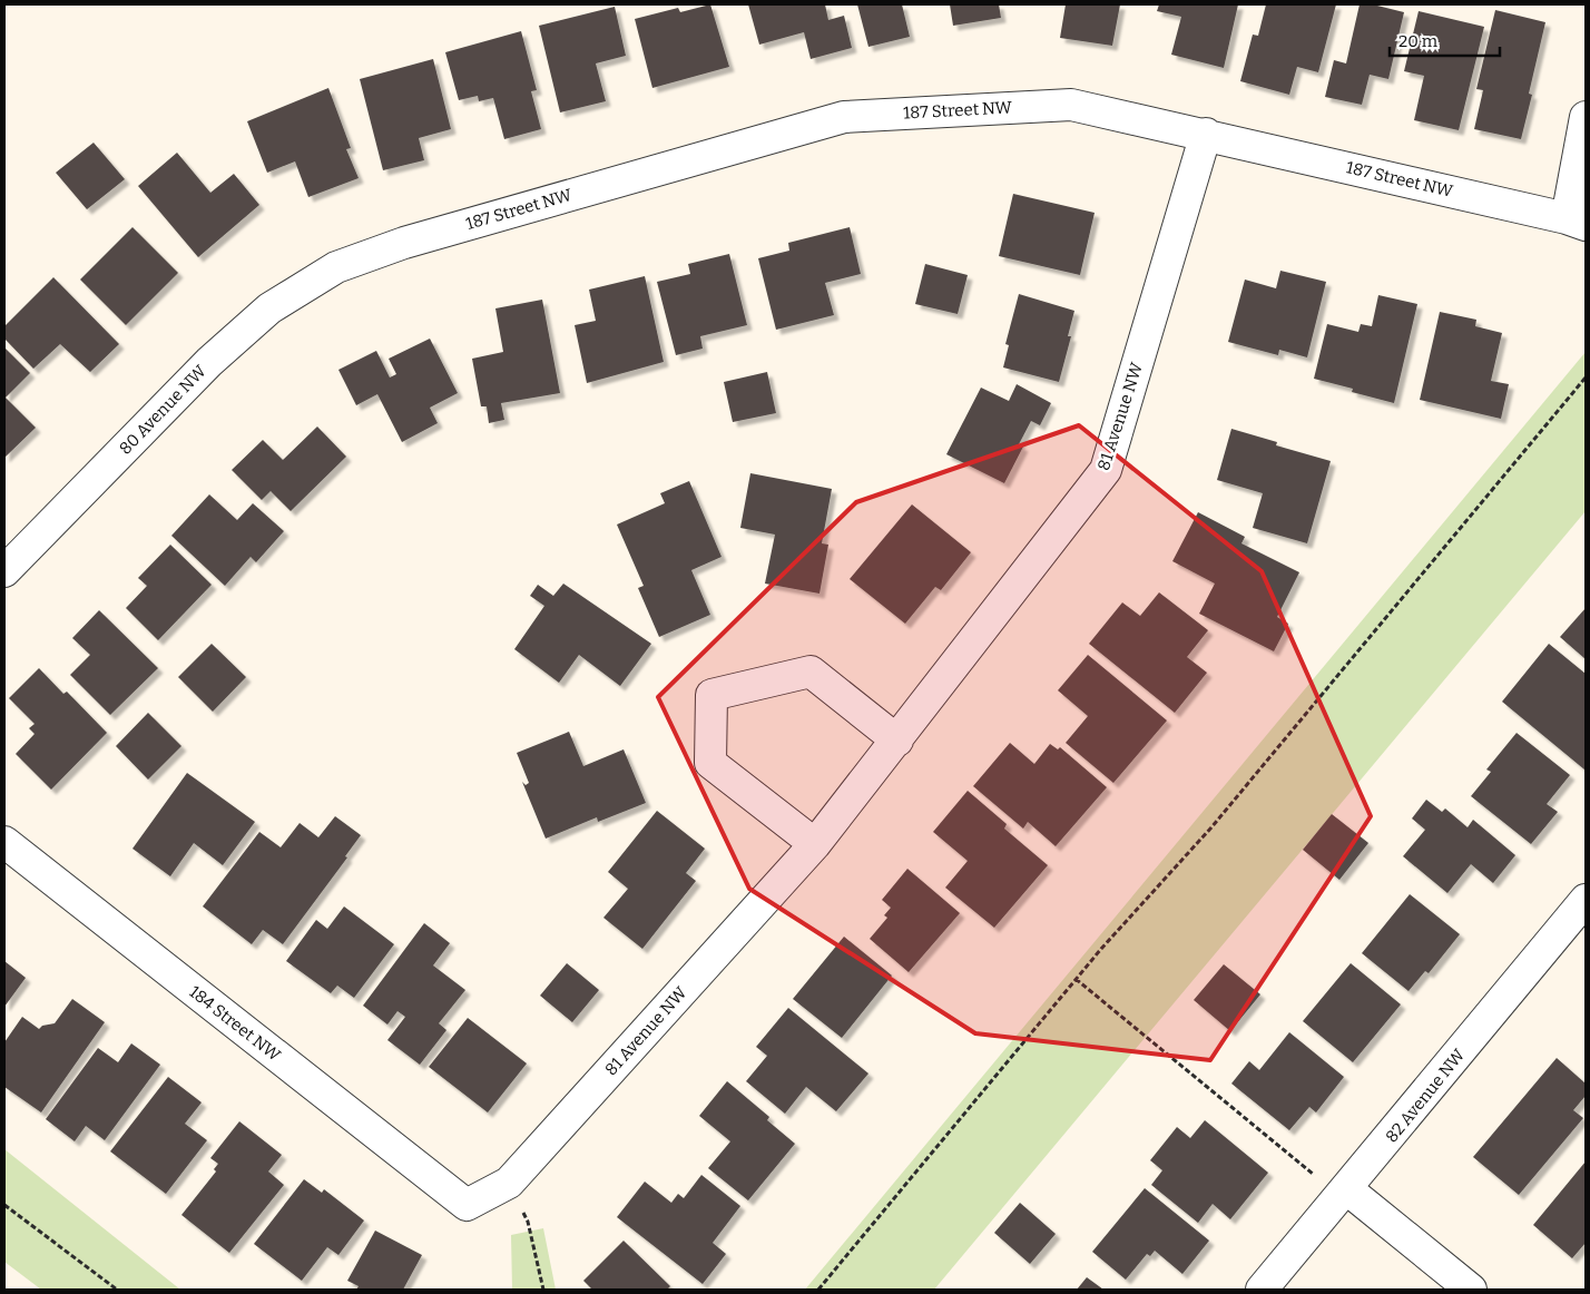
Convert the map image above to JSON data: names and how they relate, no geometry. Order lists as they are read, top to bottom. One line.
{"streets":{"street":["187 Street NW","80 Avenue NW","81 Avenue NW","184 Street NW","82 Avenue NW"]},"crossings":[["187 Street NW","80 Avenue NW"],["187 Street NW","81 Avenue NW"],["81 Avenue NW","184 Street NW"]],"scale_bar":"20 m"}
